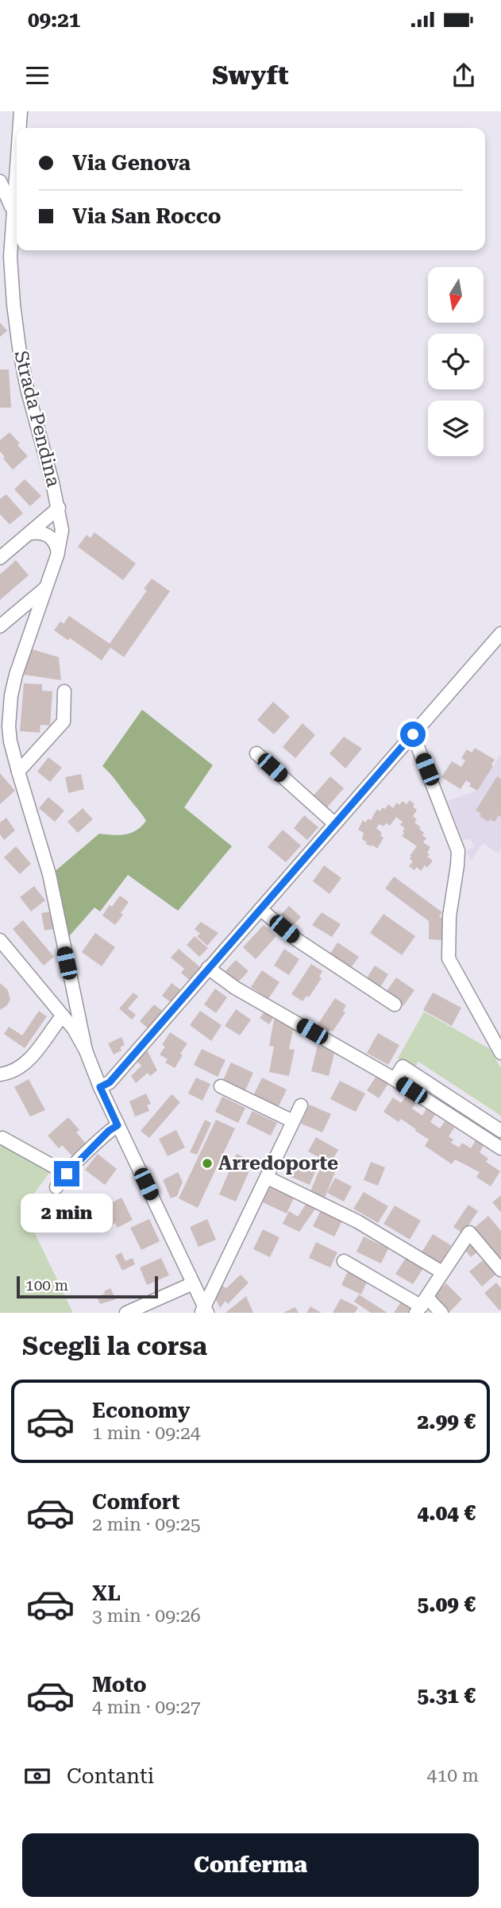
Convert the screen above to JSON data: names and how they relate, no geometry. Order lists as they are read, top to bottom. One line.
{"streets":{"street":["Strada Pendina"]},"places":["Arredoporte"],"scale_bar":"100 m","north":"bottom","page":{"status":"09:21","header":"Swyft","banner":["Via Genova","Via San Rocco"],"bubble":"2 min","scale":"100 m","heading":"Scegli la corsa","list":[{"name":"Economy","note":"1 min · 09:24","value":"2.99 €"},{"name":"Comfort","note":"2 min · 09:25","value":"4.04 €"},{"name":"XL","note":"3 min · 09:26","value":"5.09 €"},{"name":"Moto","note":"4 min · 09:27","value":"5.31 €"}],"pay":["Contanti","410 m"],"buttons":"Conferma"}}
